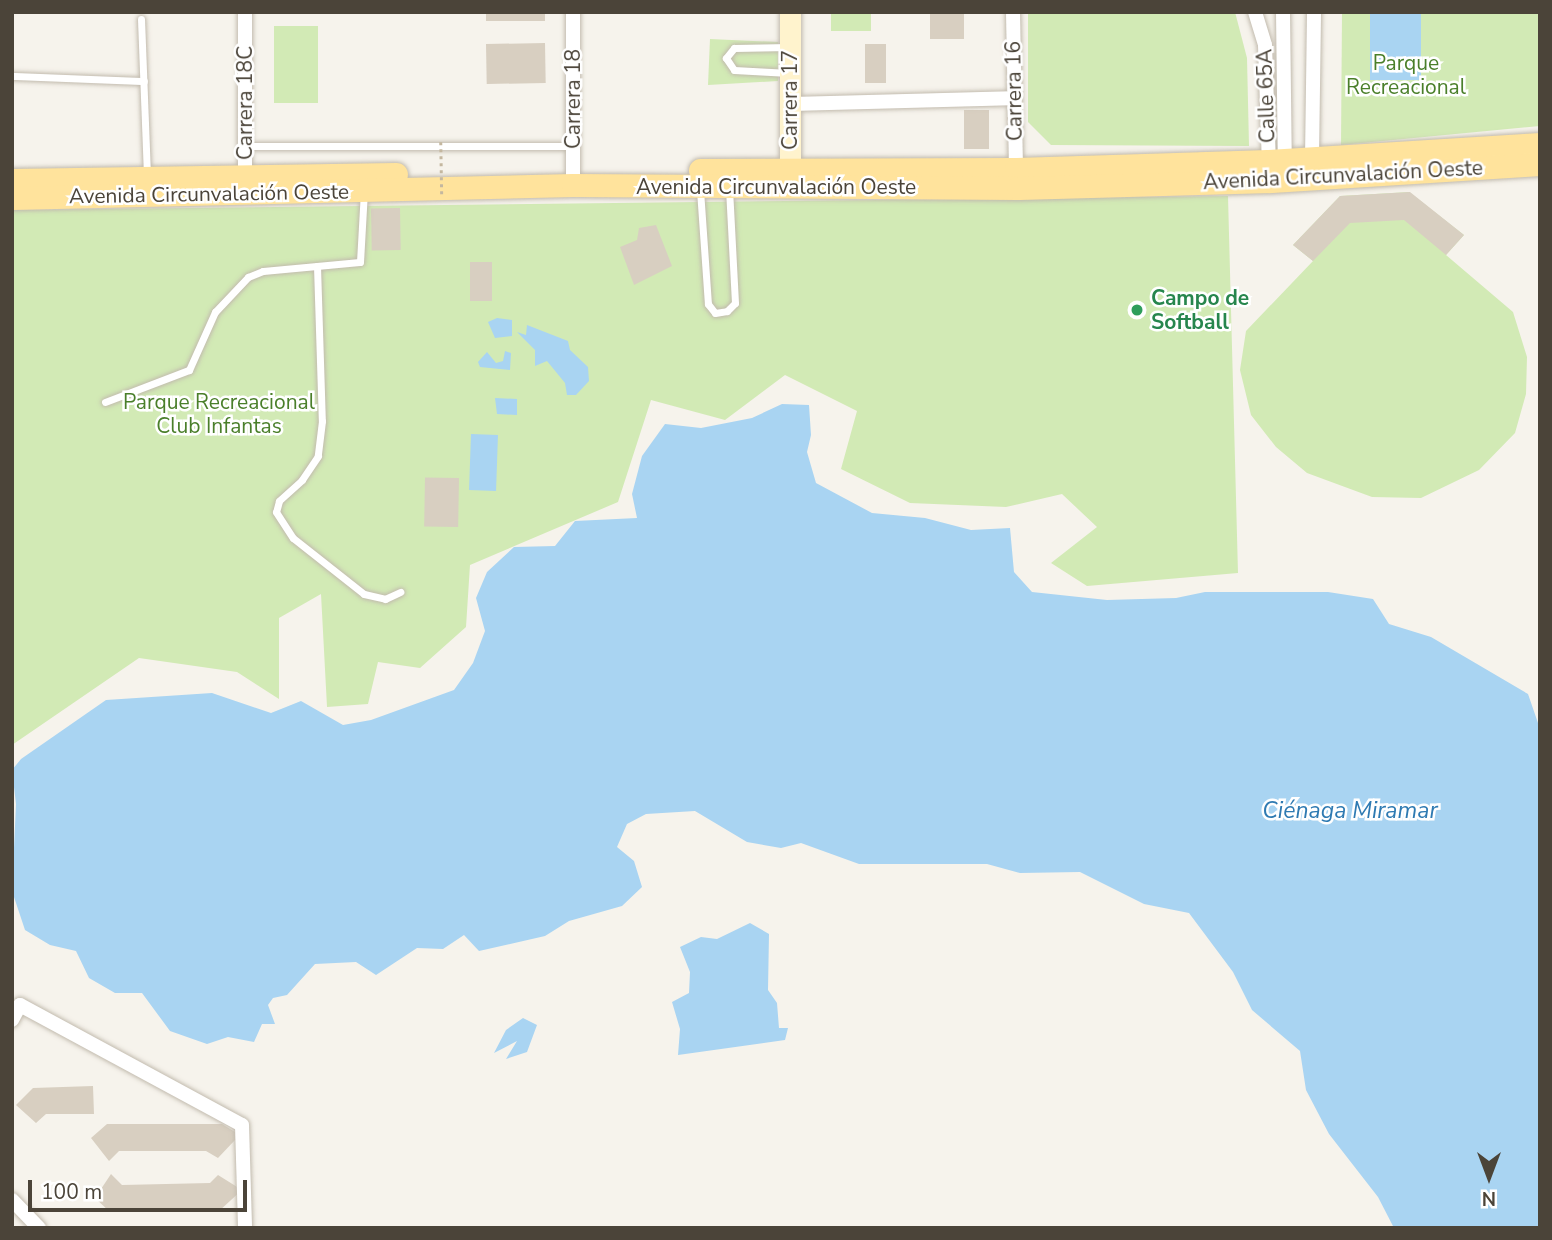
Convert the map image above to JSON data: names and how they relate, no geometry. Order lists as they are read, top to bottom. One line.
{"streets":{"main road":["Avenida Circunvalación Oeste"],"street":["Carrera 16","Calle 65A","Carrera 18","Carrera 17","Carrera 18C"]},"crossings":[["Carrera 16","Avenida Circunvalación Oeste"],["Calle 65A","Avenida Circunvalación Oeste"],["Carrera 18","Avenida Circunvalación Oeste"],["Carrera 17","Avenida Circunvalación Oeste"],["Carrera 18C","Avenida Circunvalación Oeste"]],"water":["Ciénaga Miramar"],"parks":["Parque Recreacional","Parque Recreacional Club Infantas"],"places":["Campo de Softball"],"scale_bar":"100 m","north":"bottom"}
